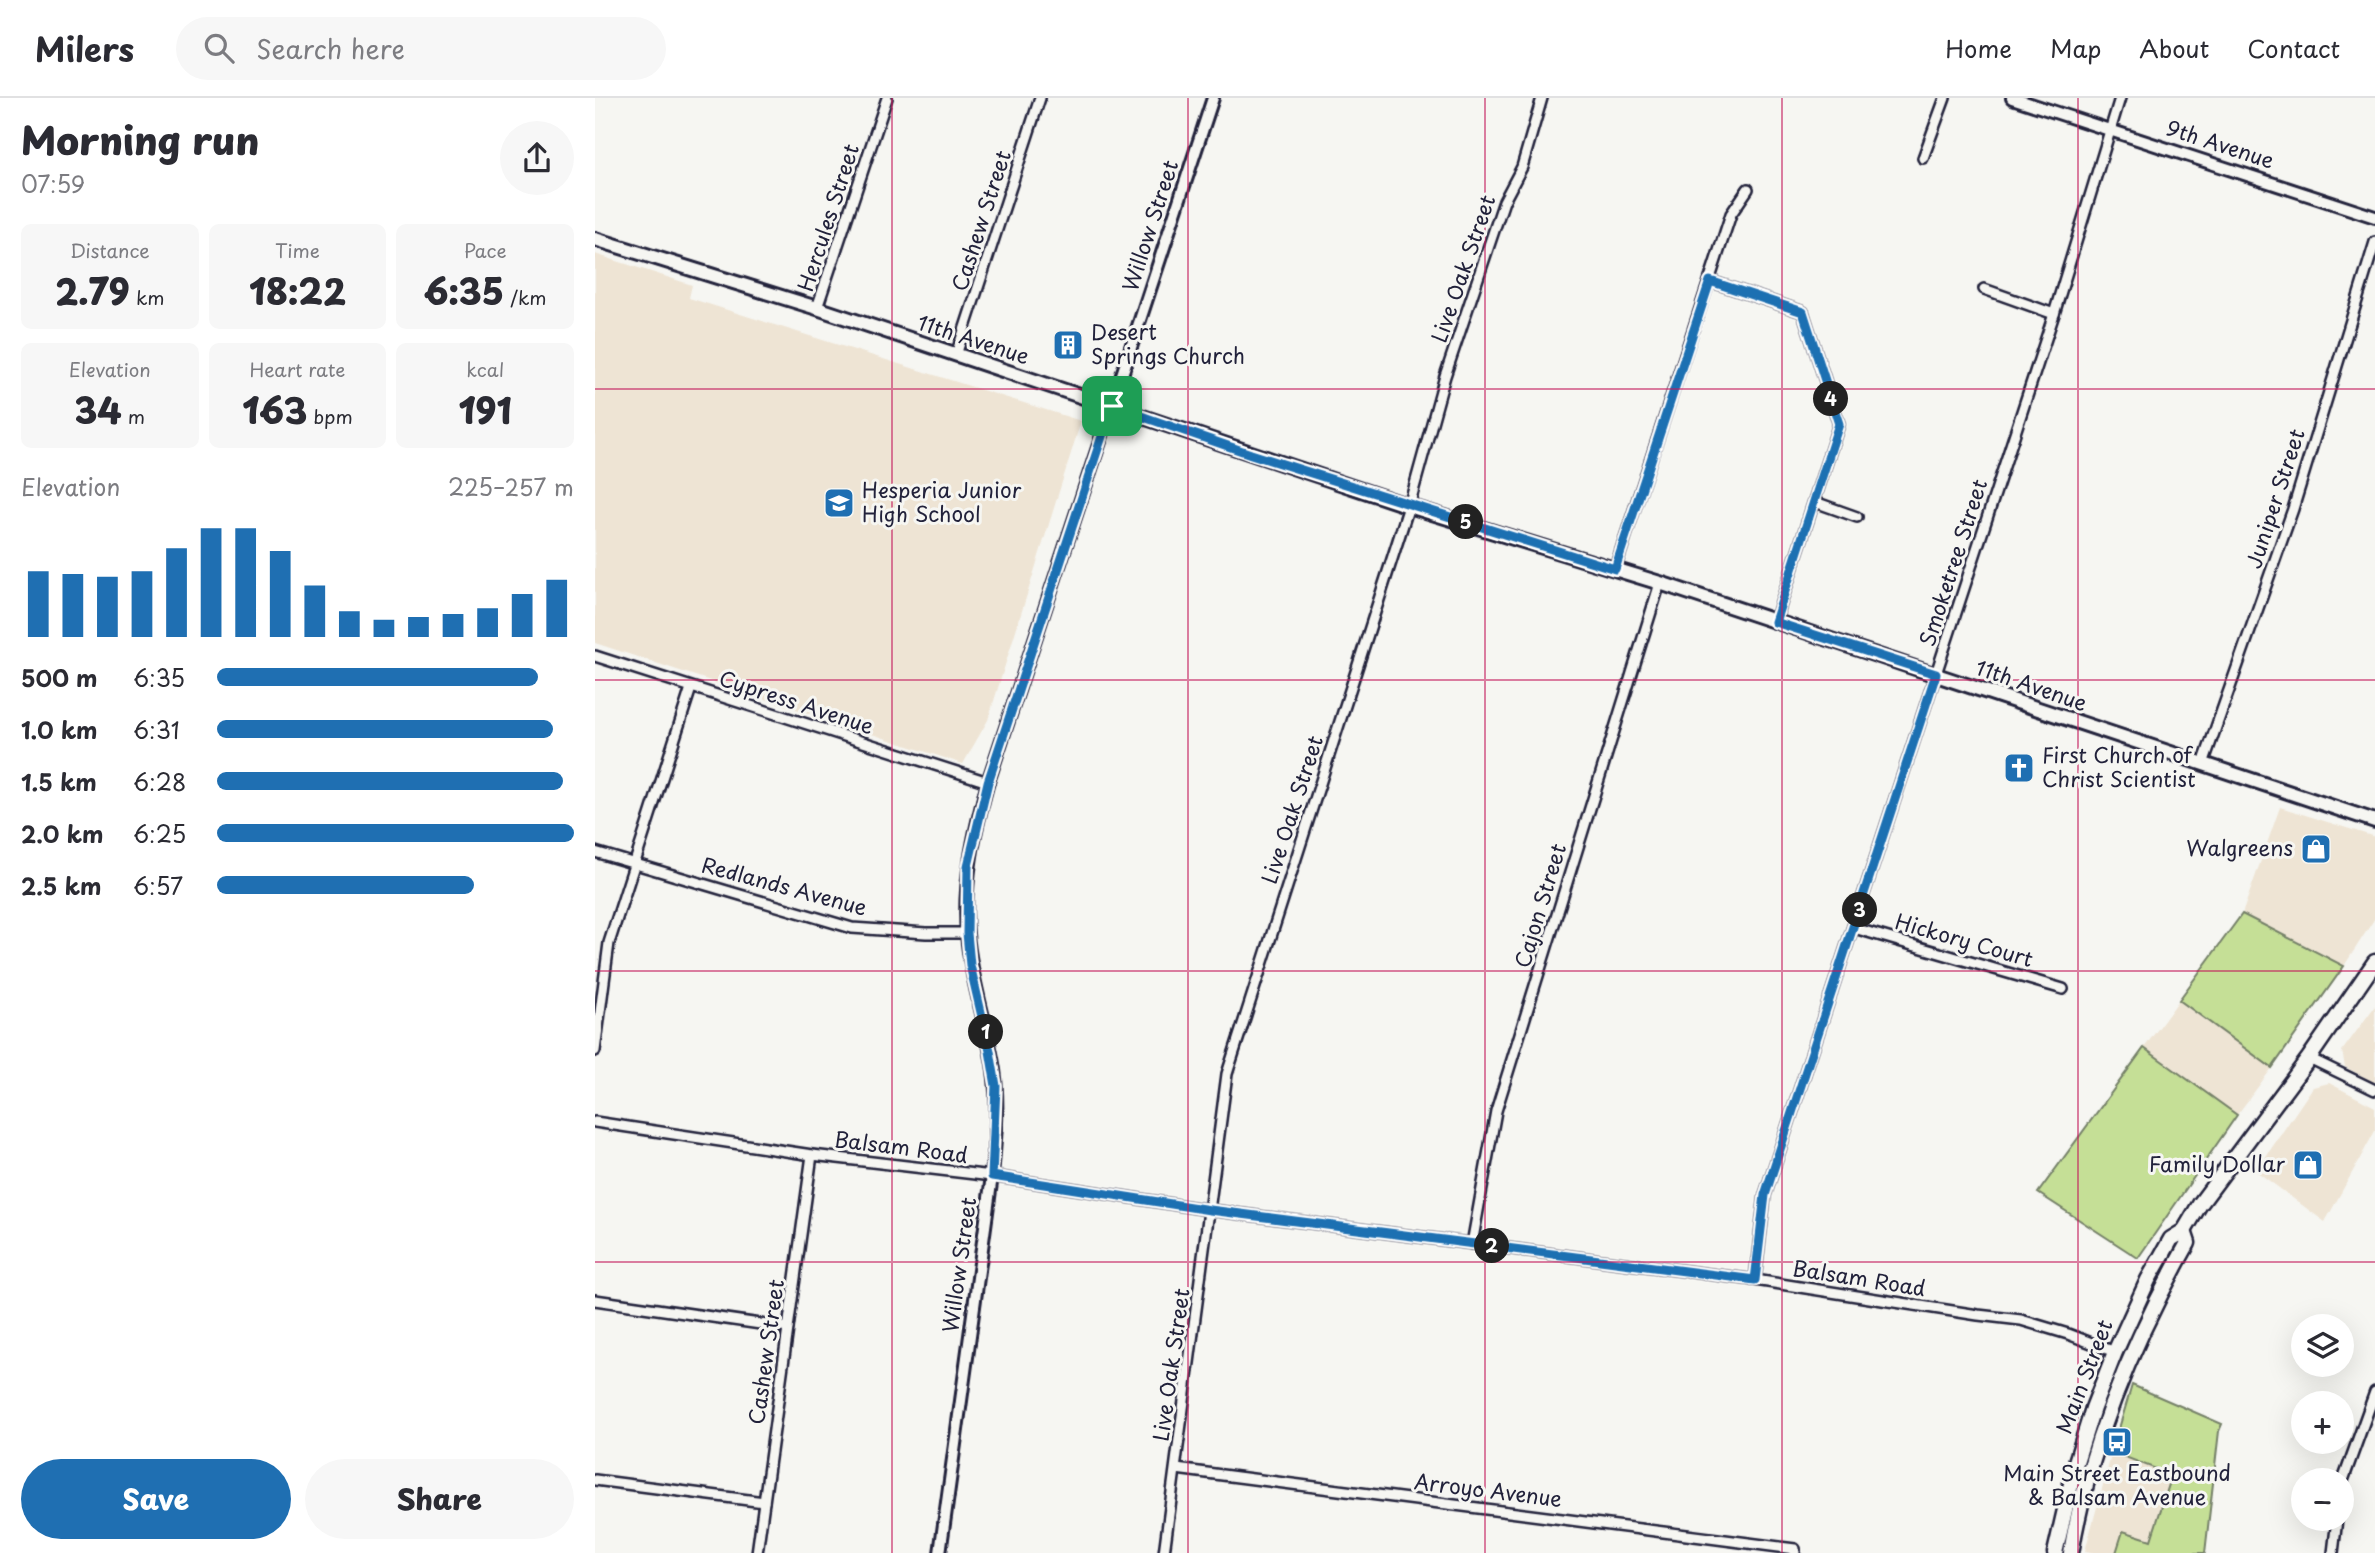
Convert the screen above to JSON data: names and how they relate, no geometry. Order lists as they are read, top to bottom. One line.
{"streets":{"main road":["11th Avenue","Main Street"],"street":["9th Avenue","Hercules Street","Cashew Street","Willow Street","Live Oak Street","Juniper Street","Smoketree Street","Cypress Avenue","Redlands Avenue","Cajon Street","Hickory Court","Balsam Road","Arroyo Avenue"]},"crossings":[["9th Avenue","Smoketree Street"],["Hercules Street","11th Avenue"],["Cashew Street","11th Avenue"],["Cashew Street","Balsam Road"],["Willow Street","11th Avenue"],["Willow Street","Cypress Avenue"],["Willow Street","Redlands Avenue"],["Willow Street","Balsam Road"],["Live Oak Street","11th Avenue"],["Live Oak Street","Balsam Road"],["Live Oak Street","Arroyo Avenue"],["11th Avenue","Juniper Street"],["11th Avenue","Smoketree Street"],["11th Avenue","Cajon Street"],["Smoketree Street","Hickory Court"],["Smoketree Street","Balsam Road"],["Cajon Street","Balsam Road"],["Balsam Road","Main Street"]],"places":{"building":["Desert Springs Church"],"school or university":["Hesperia Junior High School"],"church":["First Church of Christ Scientist"],"shop":["Walgreens","Family Dollar"],"bus stop":["Main Street Eastbound & Balsam Avenue"]},"page":{"header":"Milers","search":"Search here","nav":["Home","Map","About","Contact"],"heading":["Morning run","07:59"],"stats":[["Distance","2.79 km"],["Time","18:22"],["Pace","6:35 /km"],["Elevation","34 m"],["Heart rate","163 bpm"],["kcal","191"]],"pins":["4","5","3","1","2"],"chart":["Elevation","225–257 m"],"list":[{"name":"500 m","note":"6:35"},{"name":"1.0 km","note":"6:31"},{"name":"1.5 km","note":"6:28"},{"name":"2.0 km","note":"6:25"},{"name":"2.5 km","note":"6:57"}],"map_buttons":["+","−"],"buttons":["Save","Share"]}}
